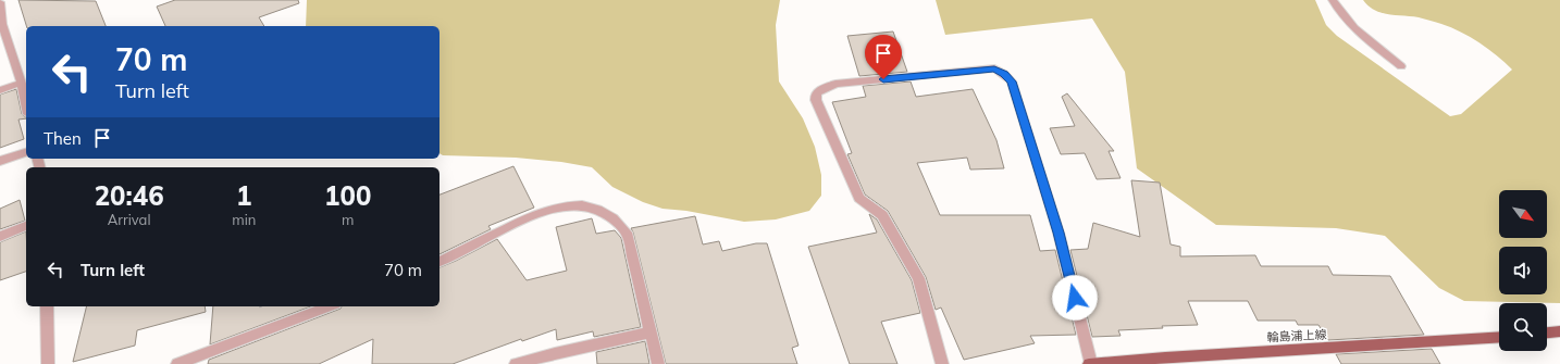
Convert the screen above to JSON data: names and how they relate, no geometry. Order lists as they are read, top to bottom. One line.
{"streets":{"main road":["輪島浦上線"]},"north":"bottom right","page":{"turn":["70 m","Turn left"],"then":"Then","eta":["20:46","Arrival","1","min","100","m"],"list":[{"name":"Turn left","value":"70 m"}]}}
